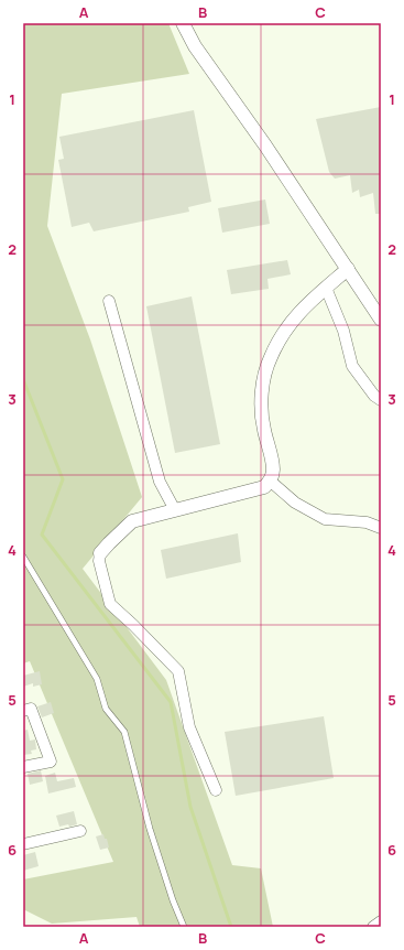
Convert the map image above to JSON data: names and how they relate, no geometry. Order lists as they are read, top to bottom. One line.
{"grid":{"columns":["A","B","C"],"rows":["1","2","3","4","5","6"]}}
